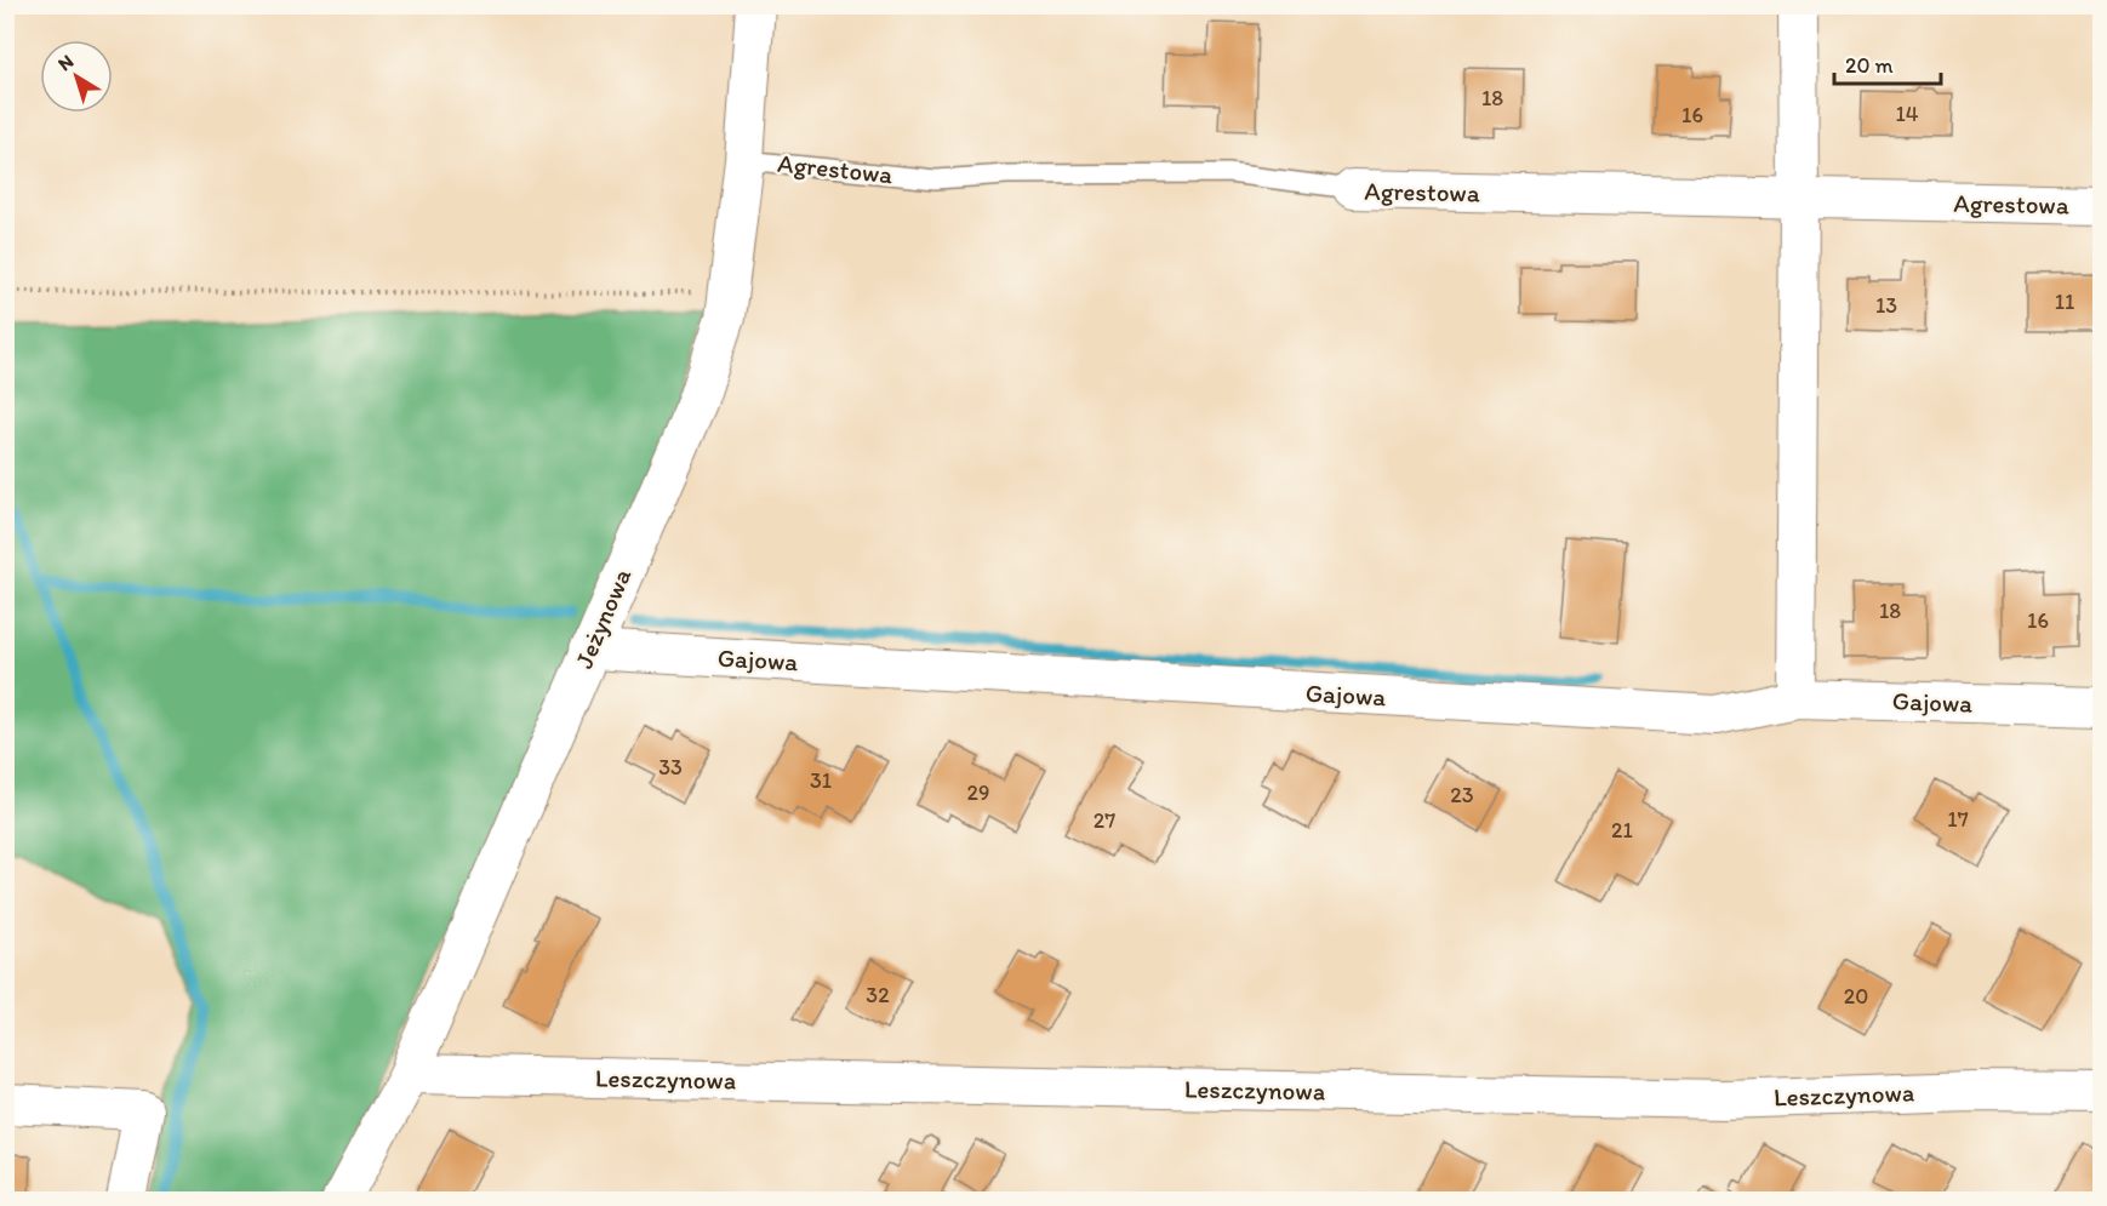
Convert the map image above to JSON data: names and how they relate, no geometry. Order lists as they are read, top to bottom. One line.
{"streets":{"street":["Agrestowa","Jeżynowa","Gajowa","Leszczynowa"]},"crossings":[["Agrestowa","Jeżynowa"],["Jeżynowa","Gajowa"],["Jeżynowa","Leszczynowa"]],"house_numbers":["18","14","16","11","13","18","16","33","31","29","23","17","27","21","32","20"],"scale_bar":"20 m","north":"top left"}
